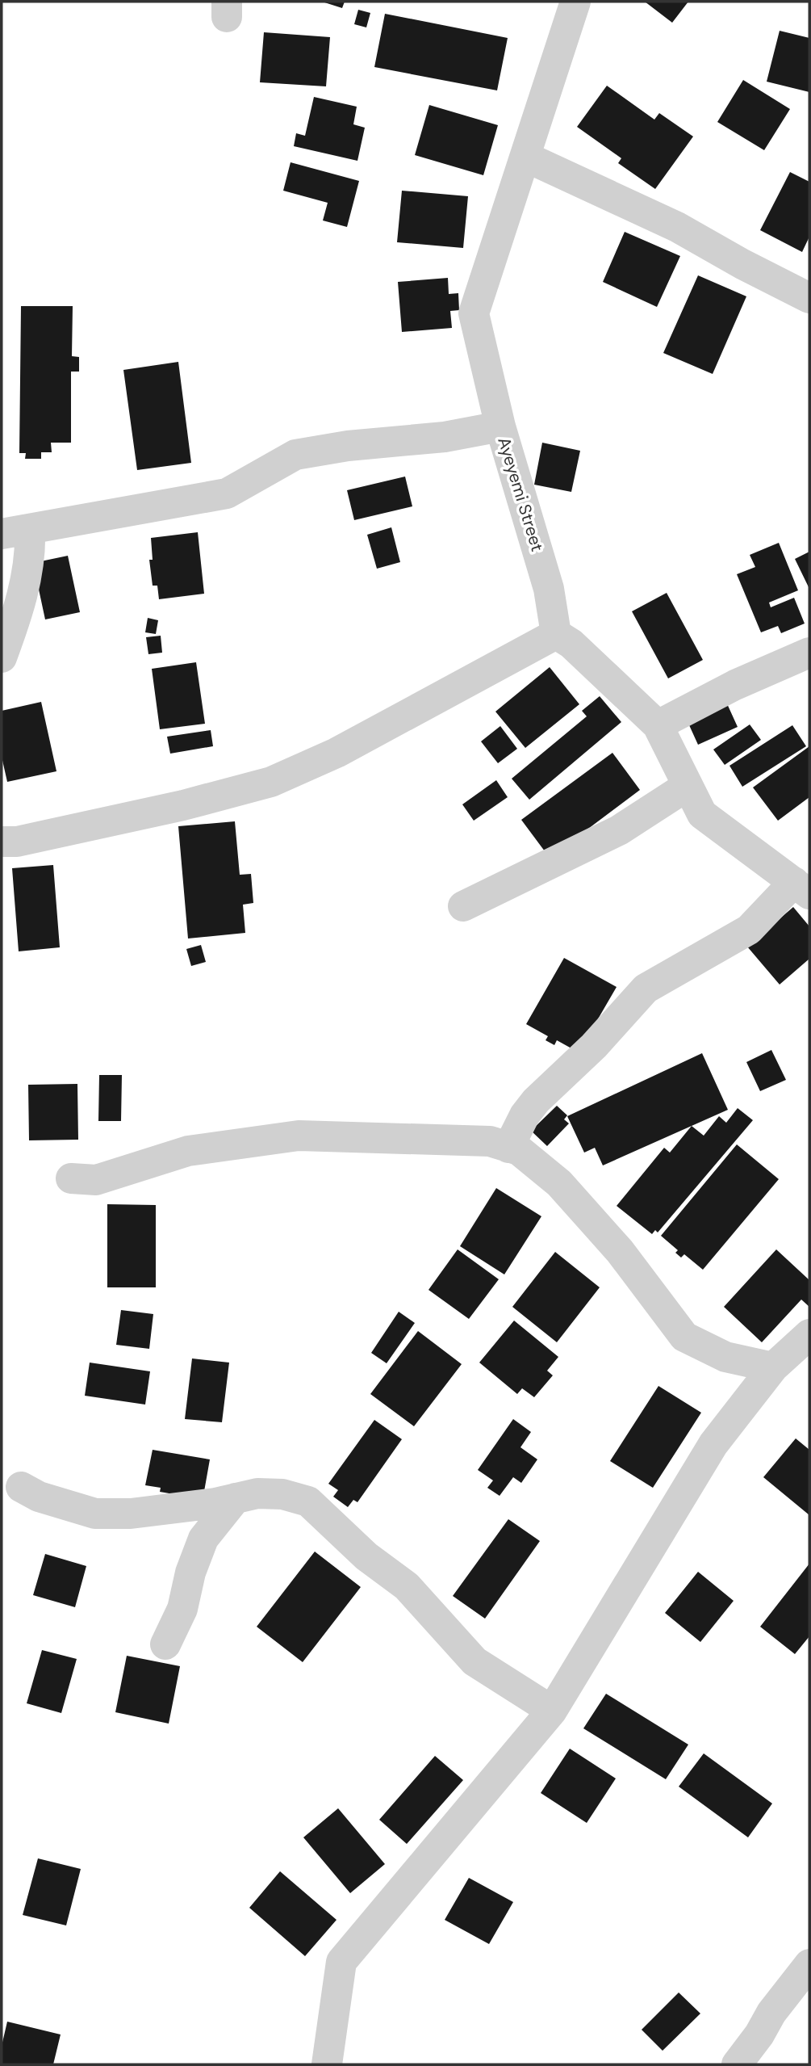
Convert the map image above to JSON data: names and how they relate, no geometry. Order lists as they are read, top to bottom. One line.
{"streets":{"street":["Ayeyemi Street"]}}
